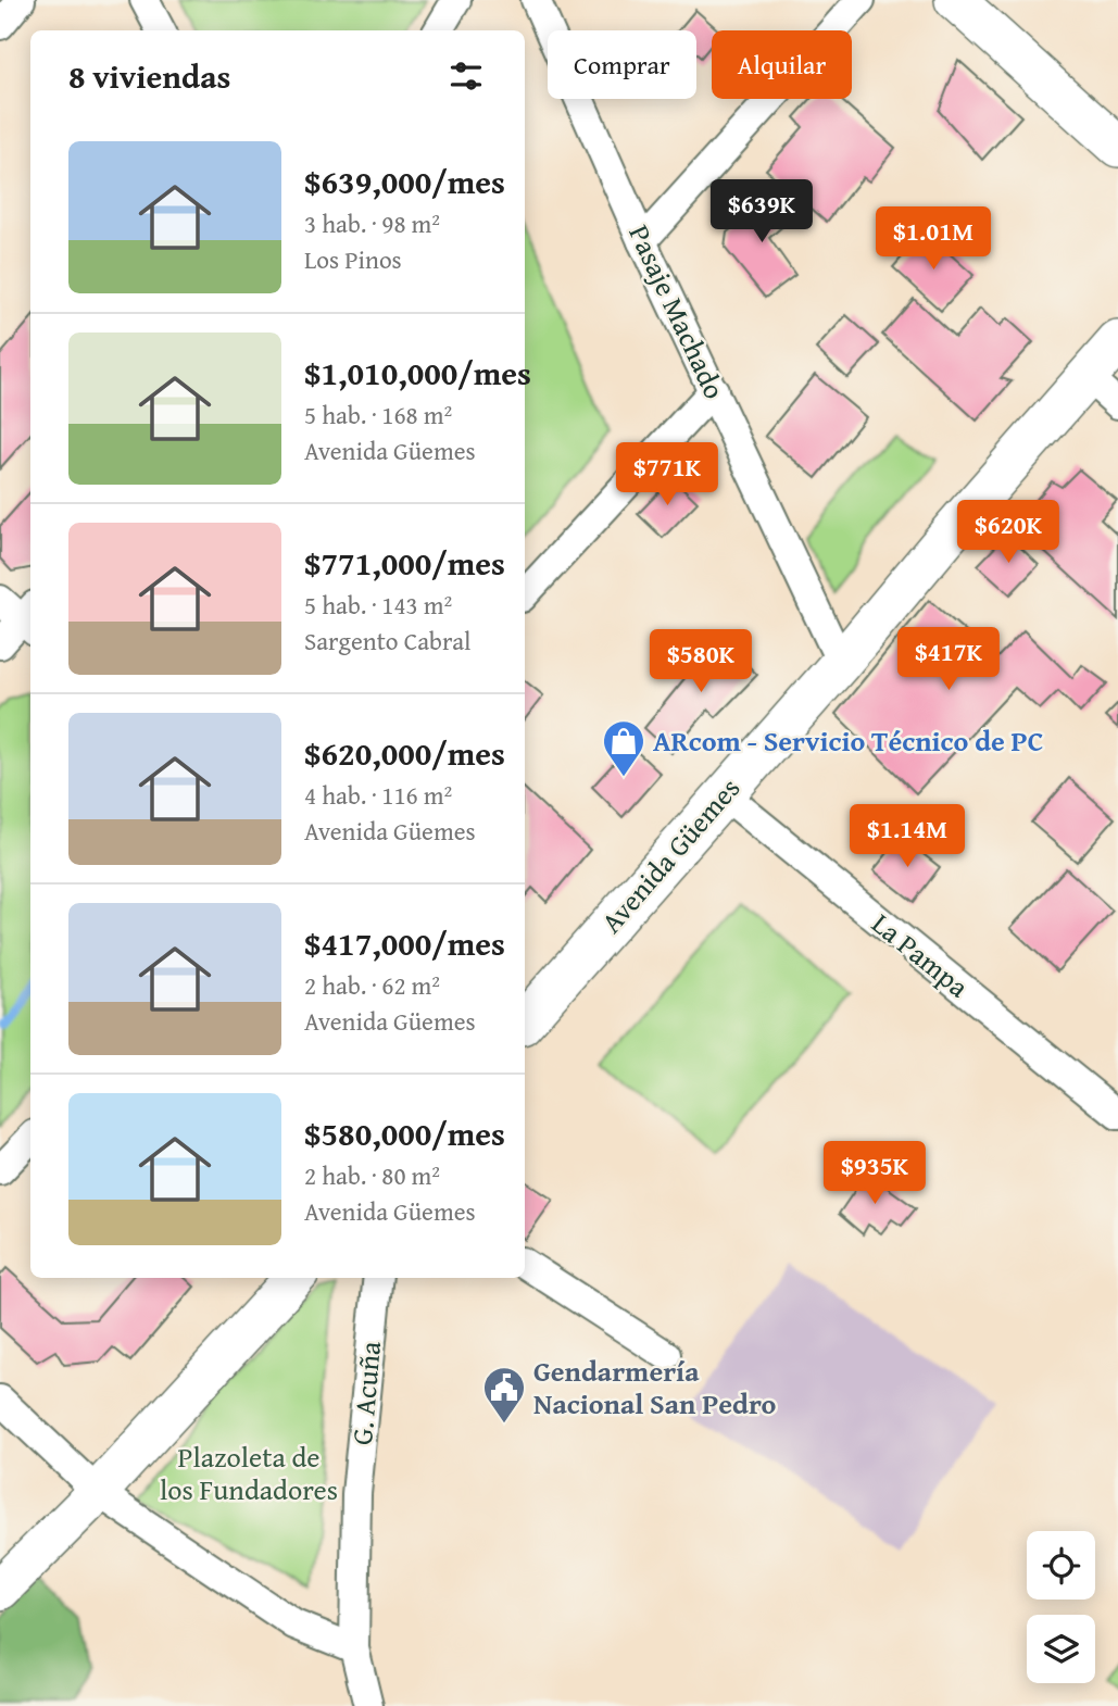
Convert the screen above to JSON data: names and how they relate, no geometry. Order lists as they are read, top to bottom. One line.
{"streets":{"main road":["Avenida Güemes"],"street":["Pasaje Machado","La Pampa","G. Acuña"]},"crossings":[["Pasaje Machado","Avenida Güemes"],["Avenida Güemes","La Pampa"]],"parks":["Plazoleta de los Fundadores"],"places":{"shop":["ARcom - Servicio Técnico de PC"],"public building":["Gendarmería Nacional San Pedro"]},"page":{"chip":["Comprar","Alquilar"],"heading":"8 viviendas","list":[{"name":"$639,000/mes","note":"3 hab. · 98 m² · Los Pinos"},{"name":"$1,010,000/mes","note":"5 hab. · 168 m² · Avenida Güemes"},{"name":"$771,000/mes","note":"5 hab. · 143 m² · Sargento Cabral"},{"name":"$620,000/mes","note":"4 hab. · 116 m² · Avenida Güemes"},{"name":"$417,000/mes","note":"2 hab. · 62 m² · Avenida Güemes"},{"name":"$580,000/mes","note":"2 hab. · 80 m² · Avenida Güemes"}],"price":["$639K","$1.01M","$771K","$620K","$417K","$580K","$1.14M","$935K"]}}
